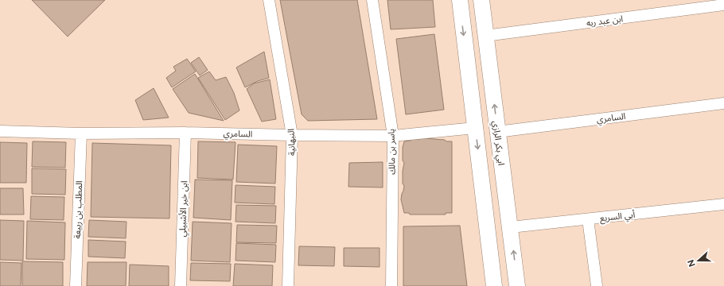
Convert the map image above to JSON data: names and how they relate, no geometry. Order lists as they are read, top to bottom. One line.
{"streets":{"street":["ابن عبد ربه","السامري","النبهانية","ابي بكر الرازي","ياسر بن مالك","ابن خير الأشبيلي","المطلب بن ربيعة","أبي السريع"]},"crossings":[["ابن عبد ربه","ابي بكر الرازي"],["السامري","النبهانية"],["السامري","ابي بكر الرازي"],["السامري","ياسر بن مالك"],["السامري","ابن خير الأشبيلي"],["السامري","المطلب بن ربيعة"],["ابي بكر الرازي","أبي السريع"]],"north":"left"}
